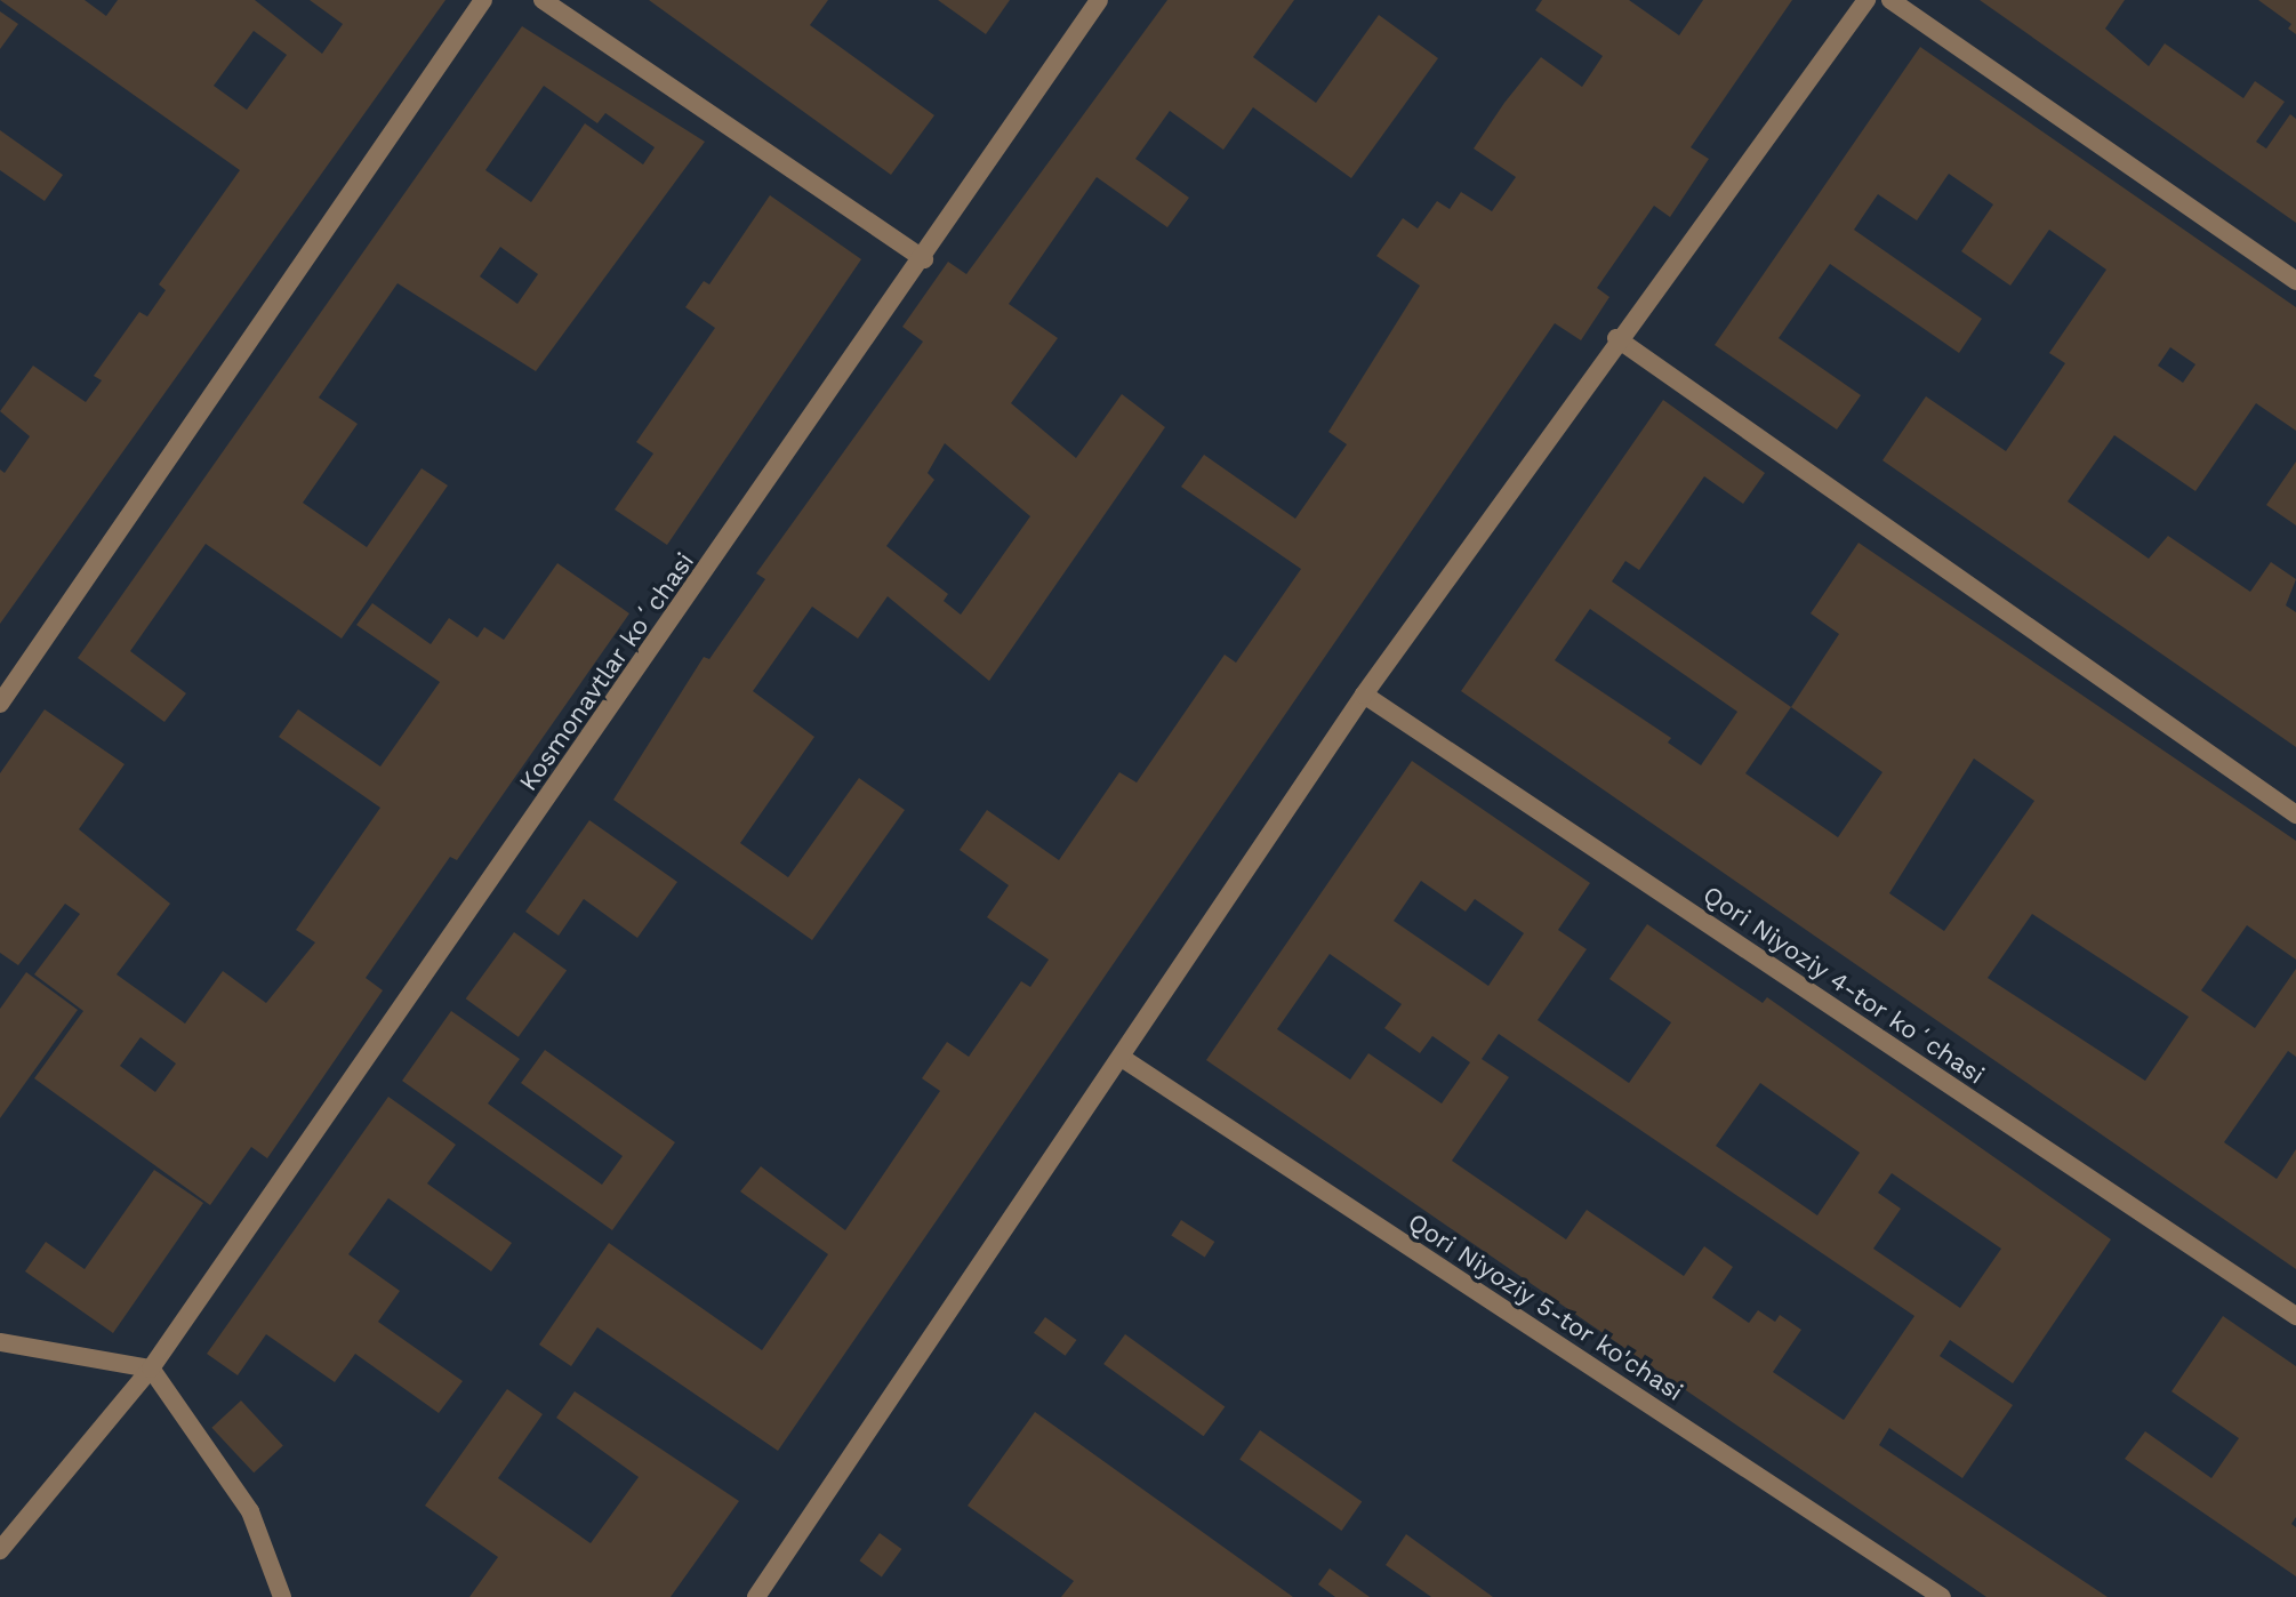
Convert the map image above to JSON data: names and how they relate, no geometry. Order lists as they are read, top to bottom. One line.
{"streets":{"street":["Kosmonavtlar koʻchasi","Qori Niyoziy 4-tor koʻchasi","Qori Niyoziy 5-tor ko'chasi"]}}
